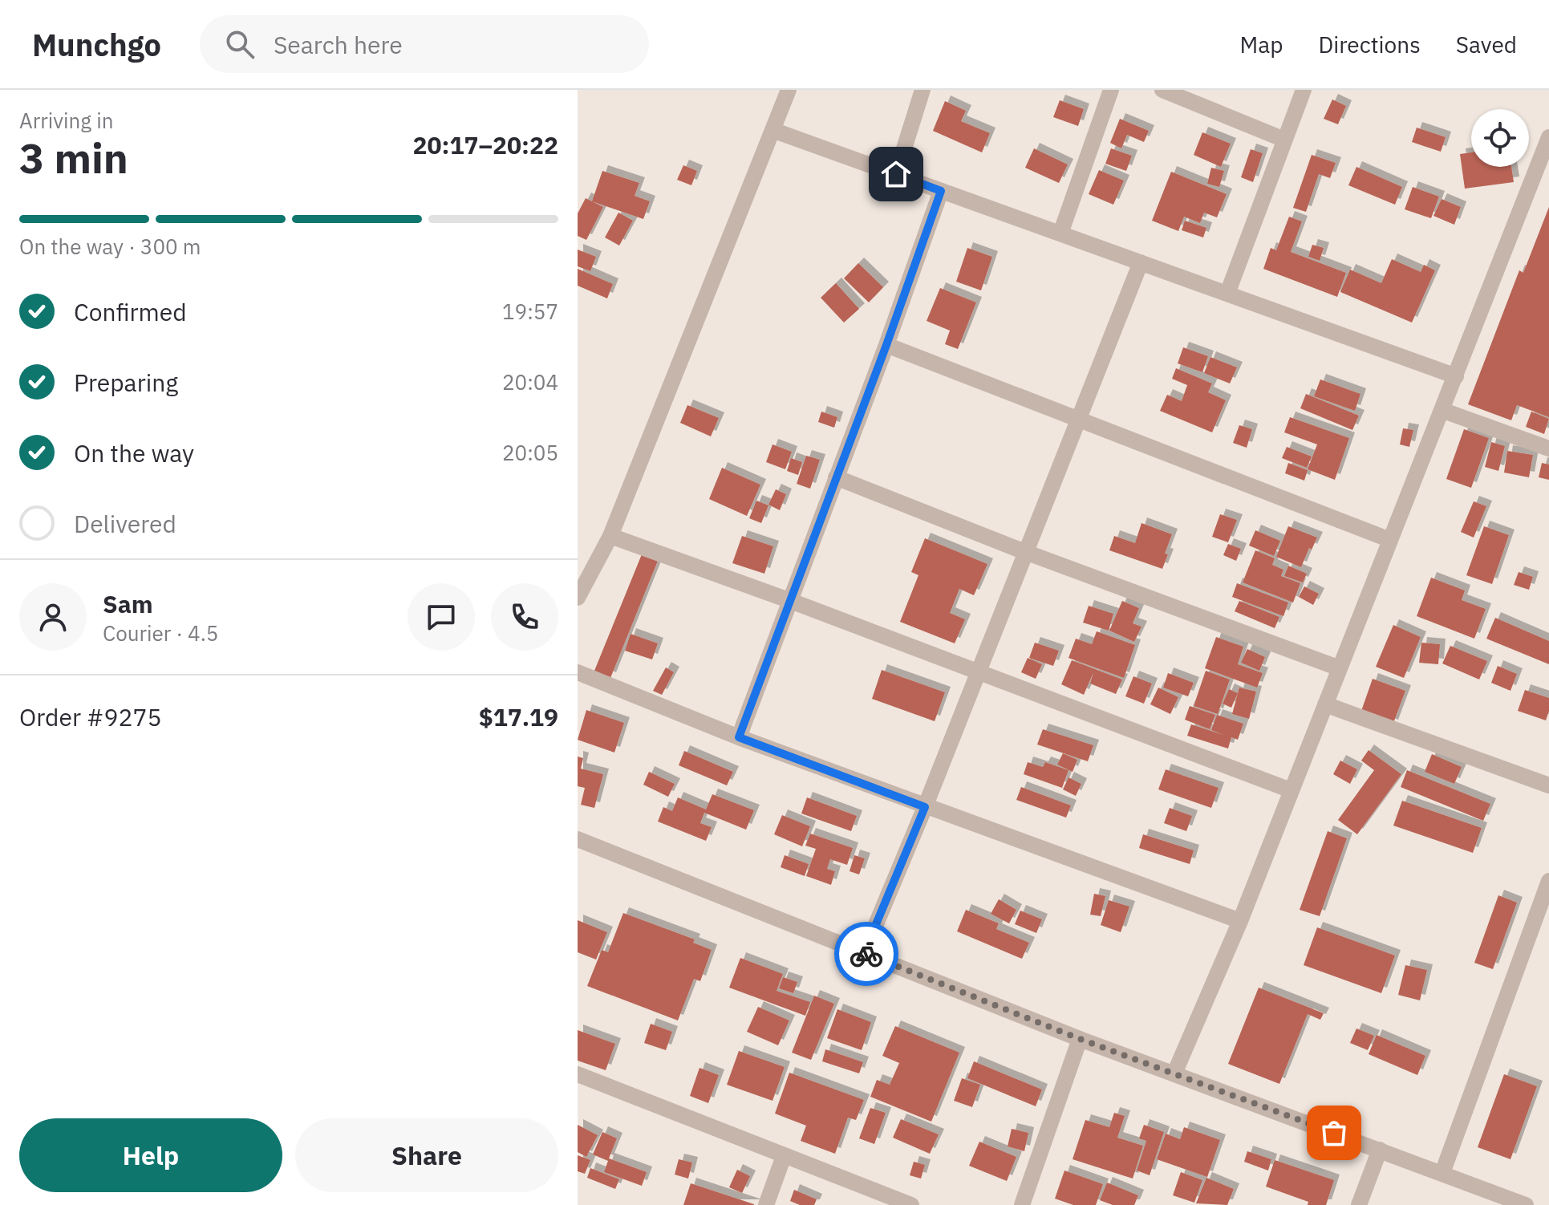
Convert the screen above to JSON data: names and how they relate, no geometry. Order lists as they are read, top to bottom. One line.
{"page":{"header":"Munchgo","search":"Search here","nav":["Map","Directions","Saved"],"heading":["3 min","Arriving in","20:17–20:22"],"panel":["Sam","Courier · 4.5","Order #9275","$17.19"],"bar":"On the way · 300 m","list":[["Confirmed","19:57"],["Preparing","20:04"],["On the way","20:05"],"Delivered"],"buttons":["Help","Share"]}}
